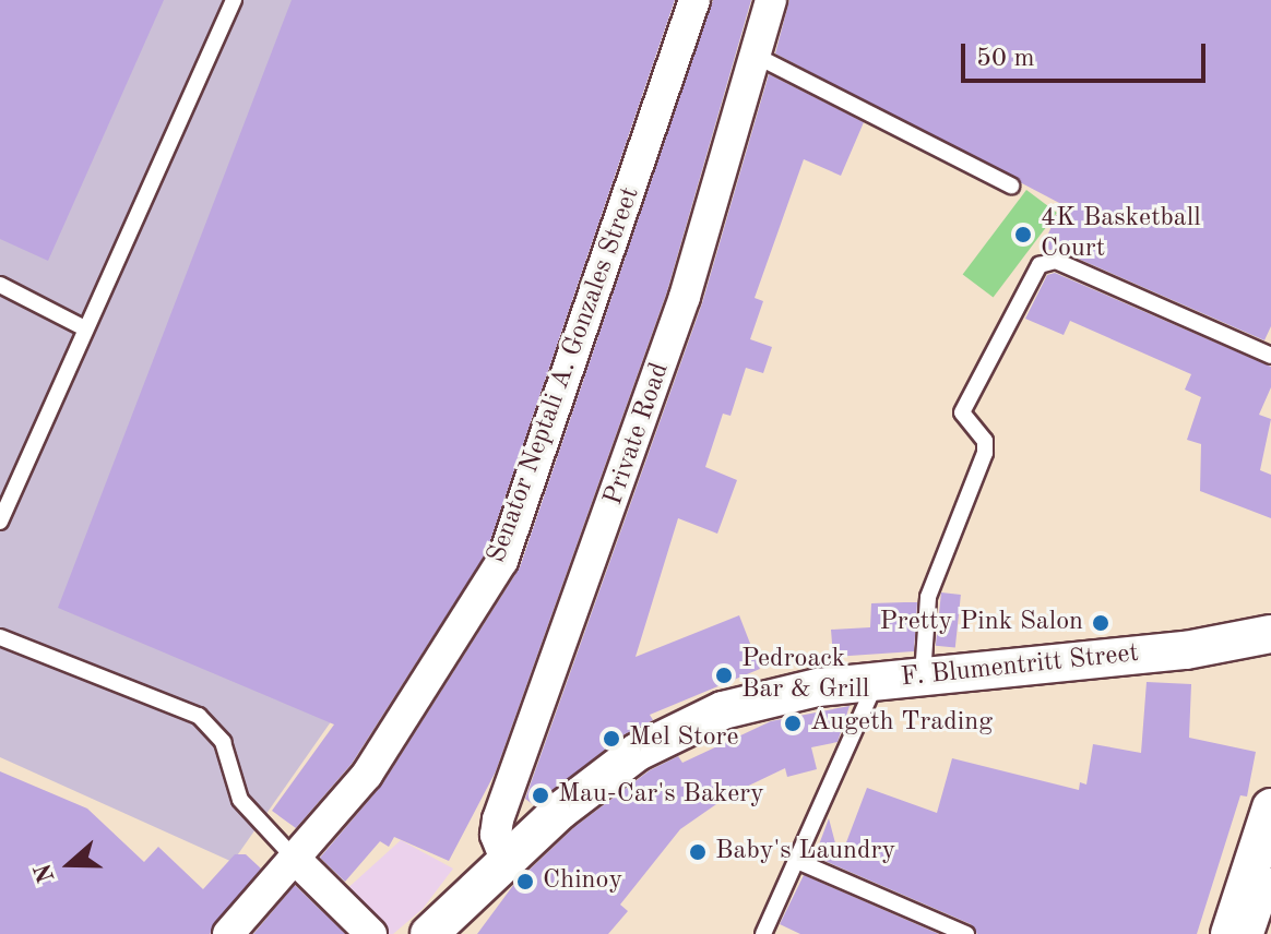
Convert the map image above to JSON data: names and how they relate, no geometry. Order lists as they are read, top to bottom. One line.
{"streets":{"street":["Senator Neptali A. Gonzales Street","Private Road","F. Blumentritt Street"]},"crossings":[["Private Road","F. Blumentritt Street"]],"places":["4K Basketball Court","Pretty Pink Salon","Pedroack Bar & Grill","Augeth Trading","Mel Store","Mau-Car's Bakery","Baby's Laundry","Chinoy"],"scale_bar":"50 m","north":"left"}
